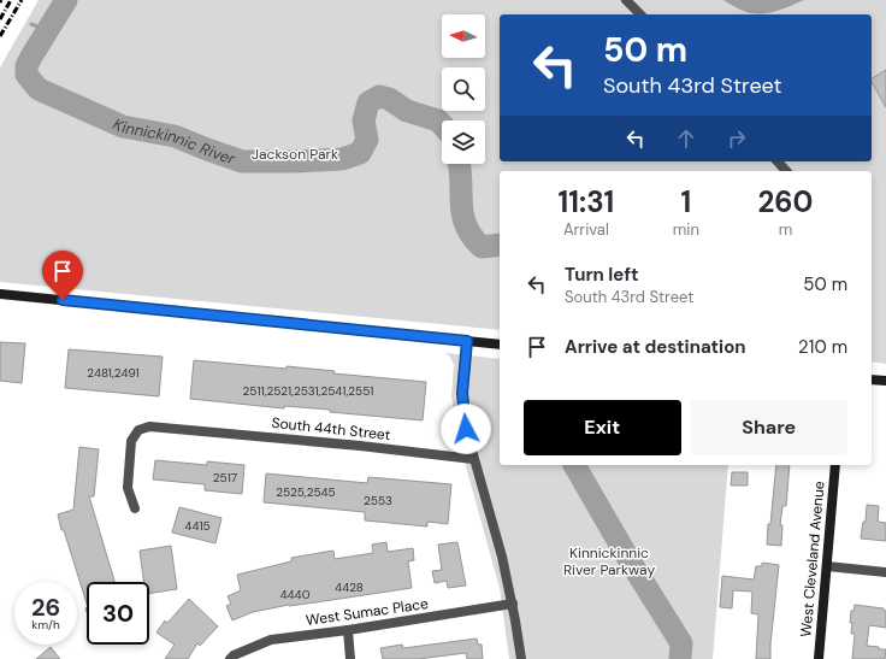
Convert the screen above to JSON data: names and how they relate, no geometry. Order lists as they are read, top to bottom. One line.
{"streets":{"main road":["West Cleveland Avenue"],"street":["South 44th Street","West Sumac Place"]},"water":["Kinnickinnic River"],"parks":["Jackson Park","Kinnickinnic River Parkway"],"house_numbers":["2481,2491","2511,2521,2531,2541,2551","2517","2525,2545","2553","4415","4428","4440"],"north":"left","page":{"turn":["50 m","South 43rd Street"],"eta":["11:31","Arrival","1","min","260","m"],"list":[{"name":"Turn left","note":"South 43rd Street","value":"50 m"},{"name":"Arrive at destination","value":"210 m"}],"buttons":["Exit","Share"],"speed":"26 km/h","limit":"30"}}
